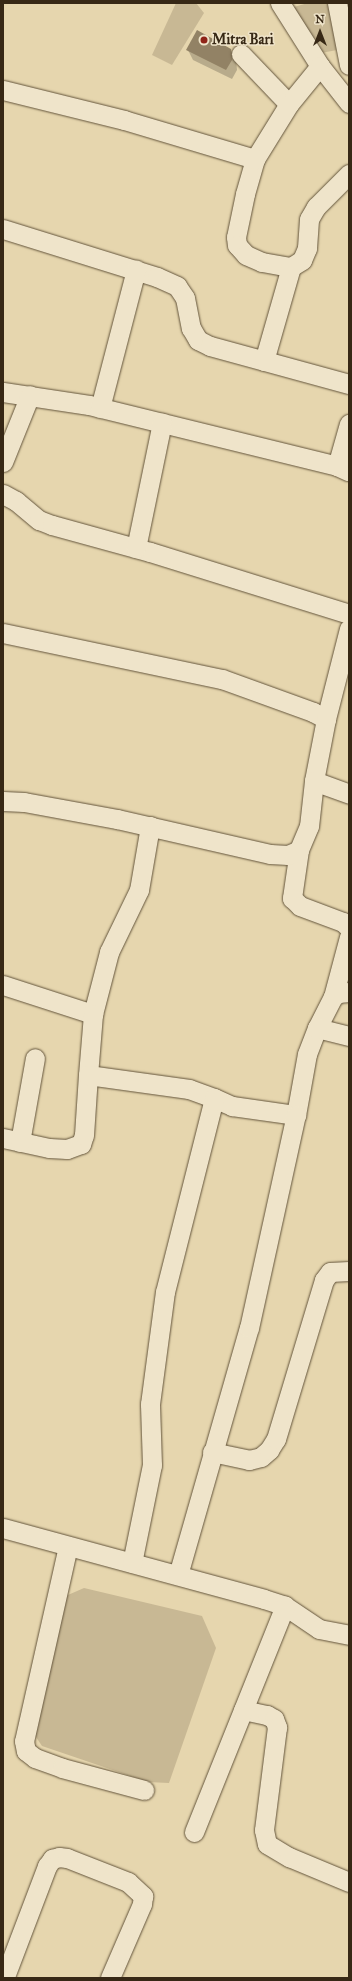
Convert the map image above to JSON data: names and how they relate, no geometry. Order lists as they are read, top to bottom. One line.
{"places":["Mitra Bari"],"north":"top"}
